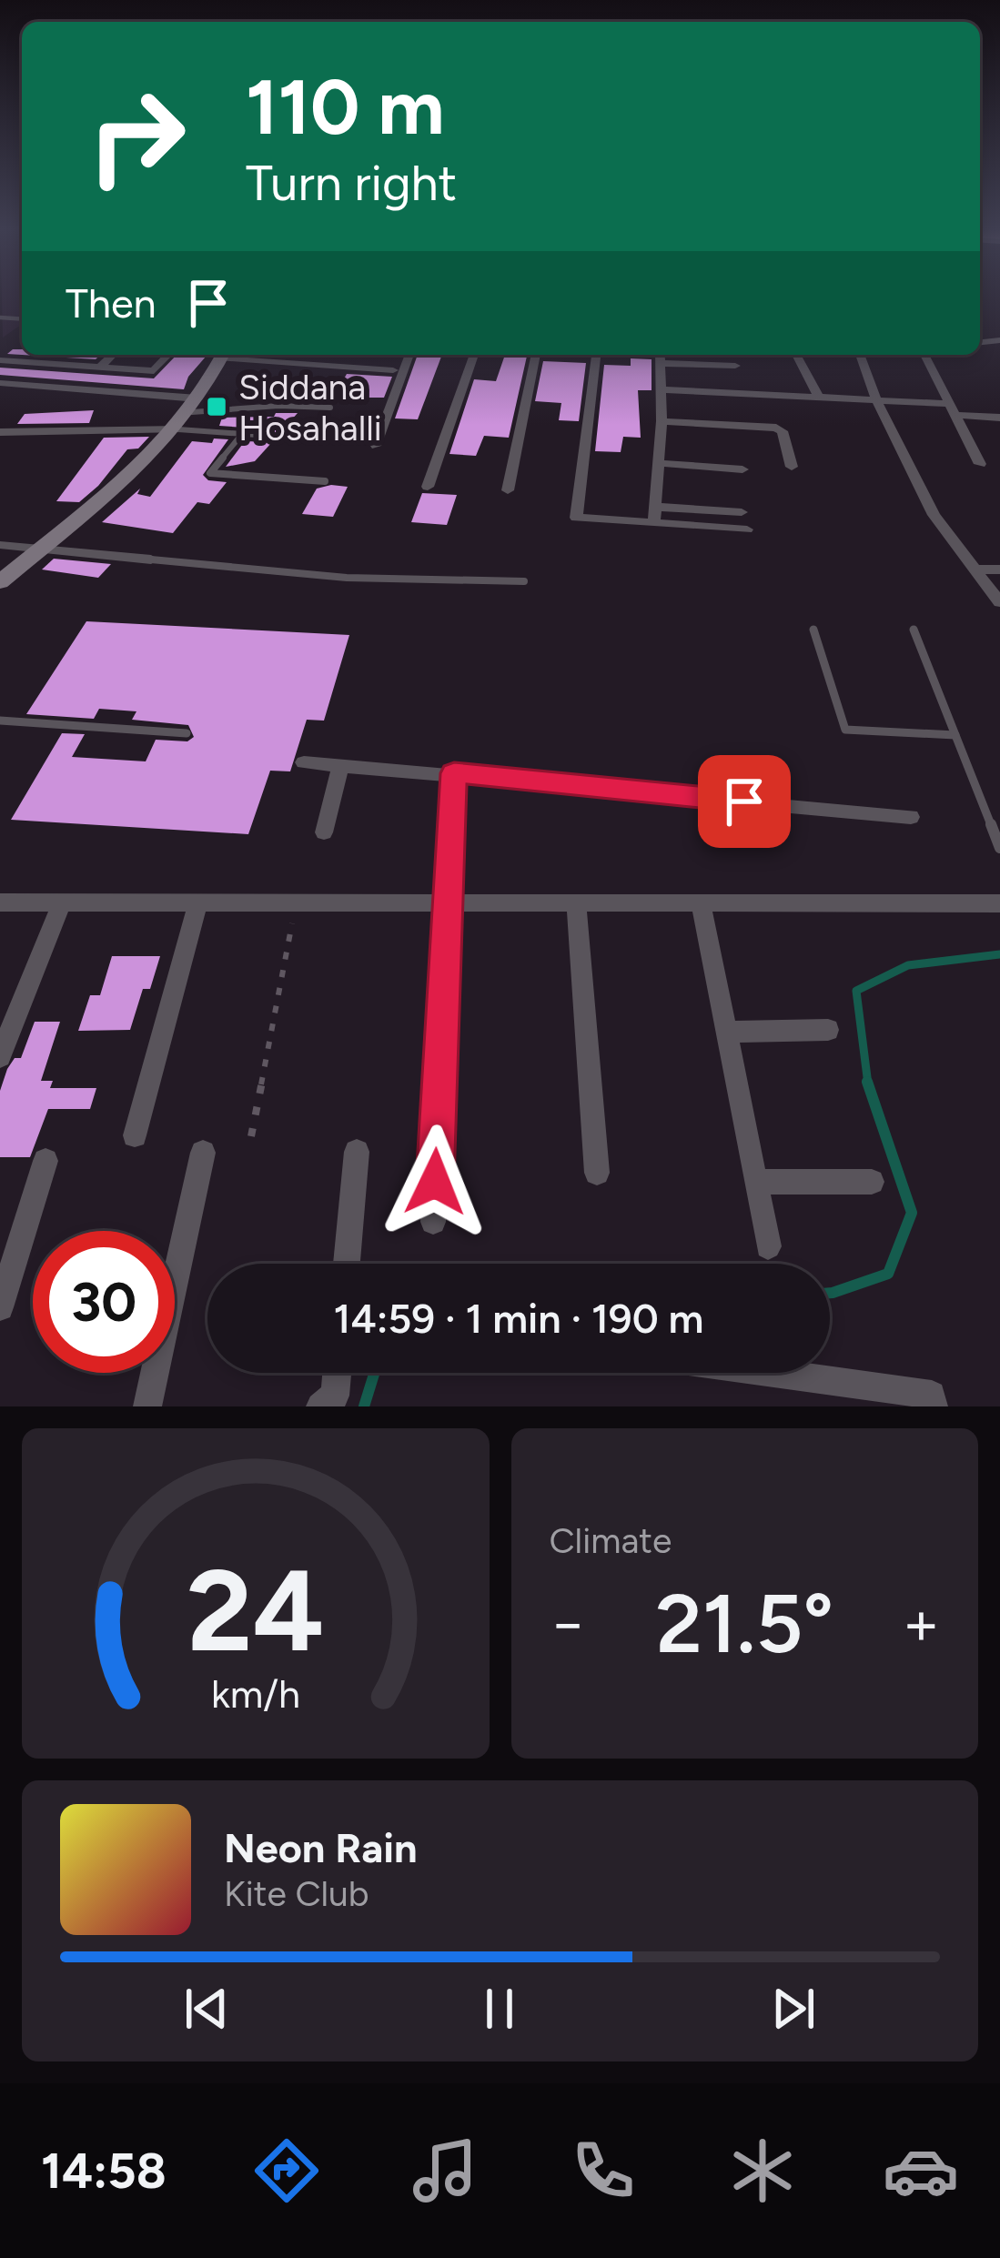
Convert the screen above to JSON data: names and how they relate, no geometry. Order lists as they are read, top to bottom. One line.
{"places":{"transit":["Siddana Hosahalli"]},"page":{"turn":["110 m","Turn right"],"then":"Then","limit":"30","trip":"14:59 · 1 min · 190 m","tile":"Climate","heat":["−","21.5°","+"],"song":["Neon Rain","Kite Club"],"tabs":"14:58","gauge":["24","km/h"]}}
